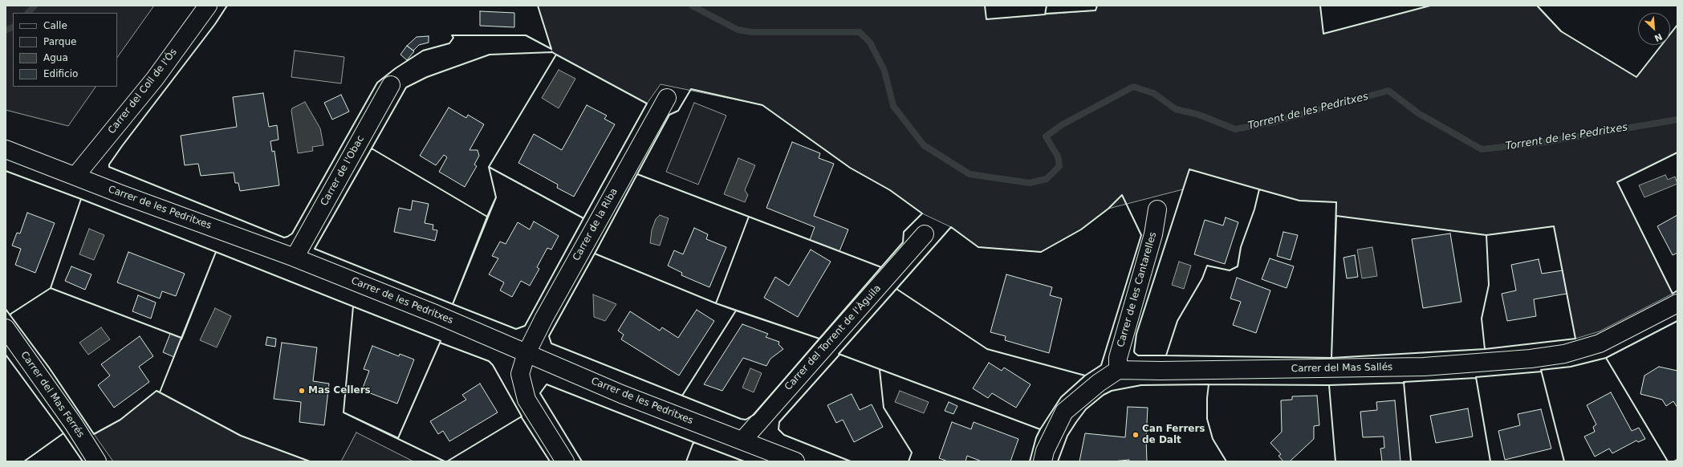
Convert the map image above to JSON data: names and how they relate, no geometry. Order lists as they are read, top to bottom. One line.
{"streets":{"street":["Carrer del Coll de l'Ós","Carrer de l'Obac","Carrer de les Pedritxes","Carrer de la Riba","Carrer de les Cantarelles","Carrer del Torrent de l'Àguila","Carrer del Mas Sallés","Carrer del Mas Ferrés"]},"crossings":[["Carrer del Coll de l'Ós","Carrer de les Pedritxes"],["Carrer de l'Obac","Carrer de les Pedritxes"],["Carrer de les Pedritxes","Carrer de la Riba"],["Carrer de les Pedritxes","Carrer del Torrent de l'Àguila"],["Carrer de les Cantarelles","Carrer del Mas Sallés"]],"water":["Torrent de les Pedritxes"],"places":["Mas Cellers","Can Ferrers de Dalt"],"legend":["Calle","Parque","Agua","Edificio"],"north":"bottom right"}
